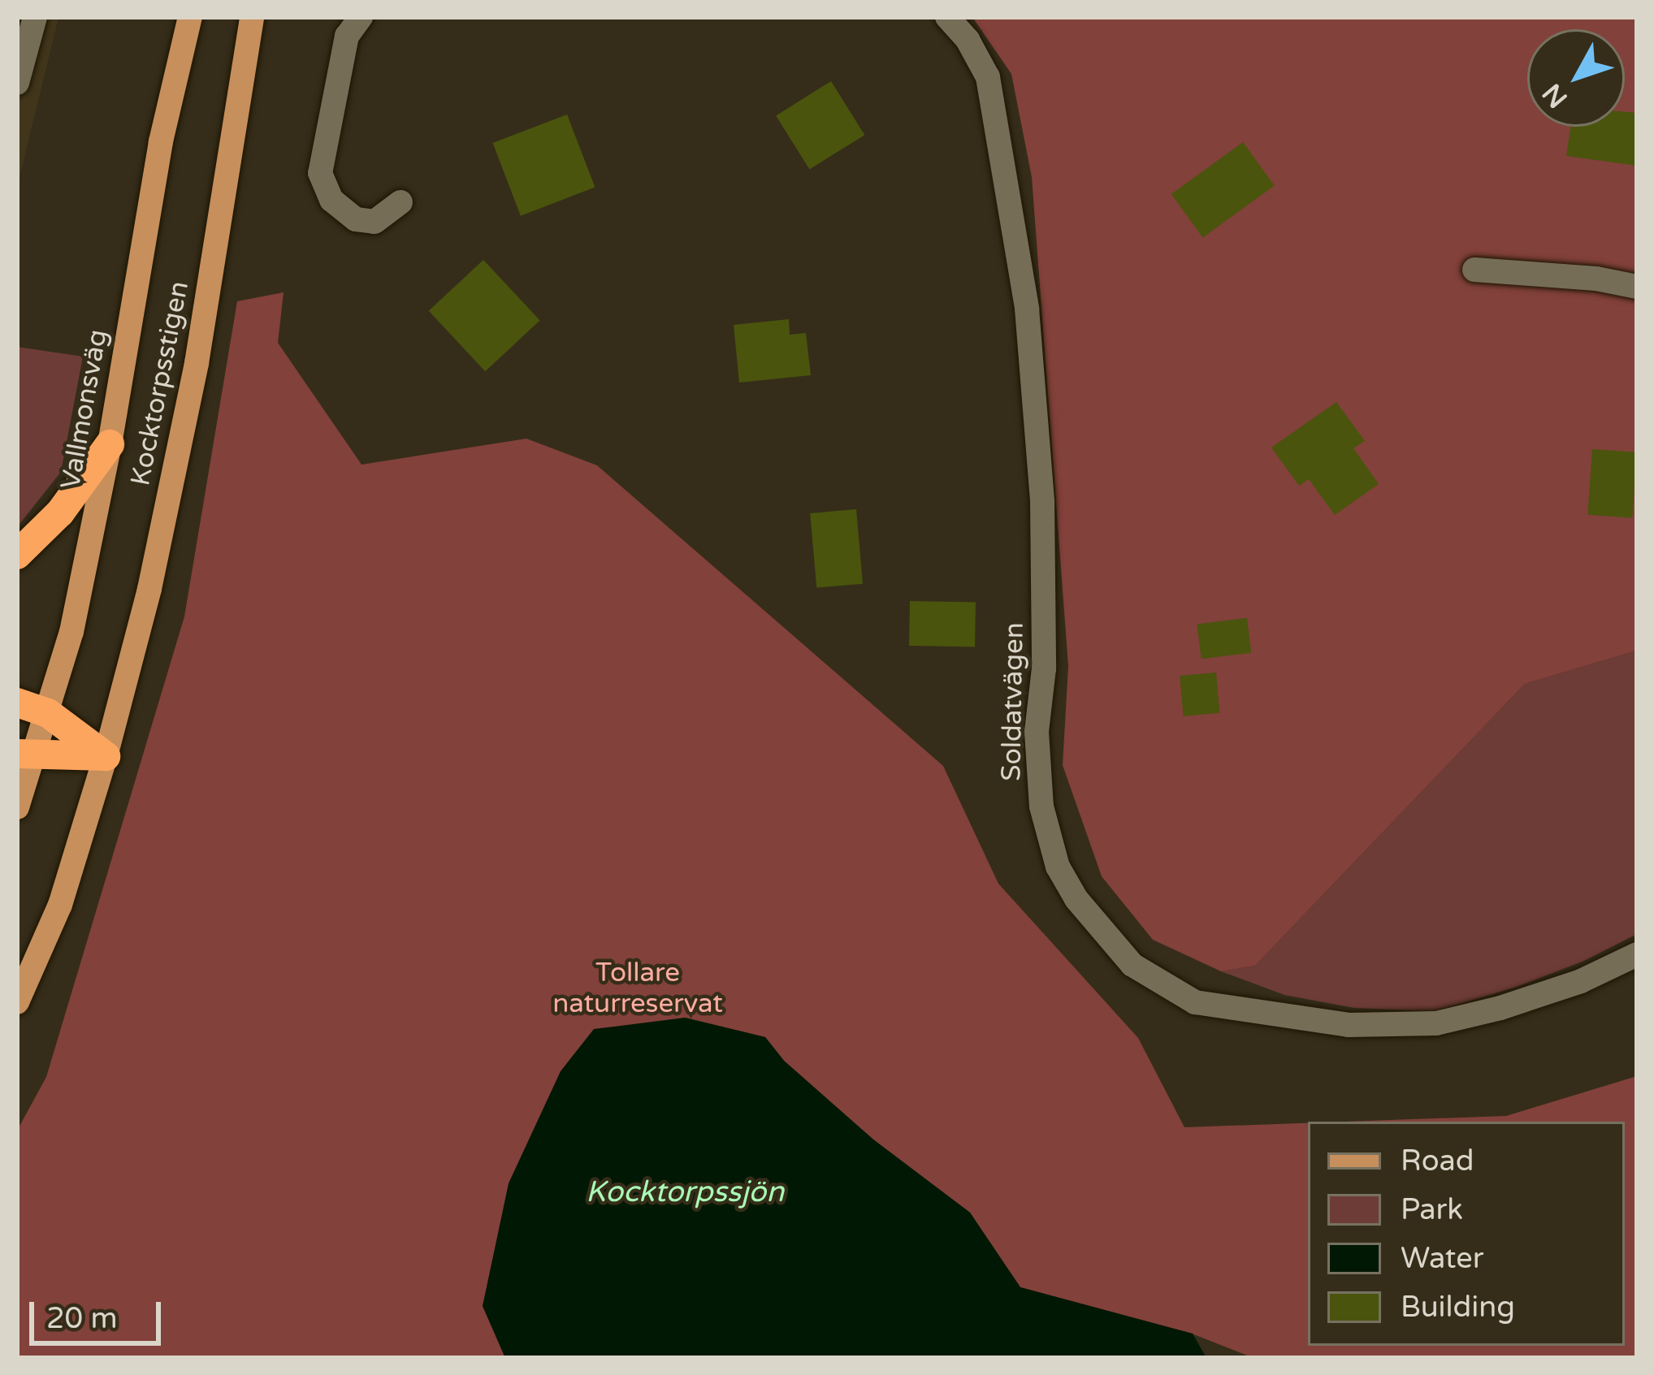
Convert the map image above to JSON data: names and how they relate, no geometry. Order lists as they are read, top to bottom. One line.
{"streets":{"main road":["Kocktorpsstigen","Vallmonsväg"],"street":["Soldatvägen"]},"water":["Kocktorpssjön"],"parks":["Tollare naturreservat"],"legend":["Road","Park","Water","Building"],"scale_bar":"20 m","north":"bottom left"}
